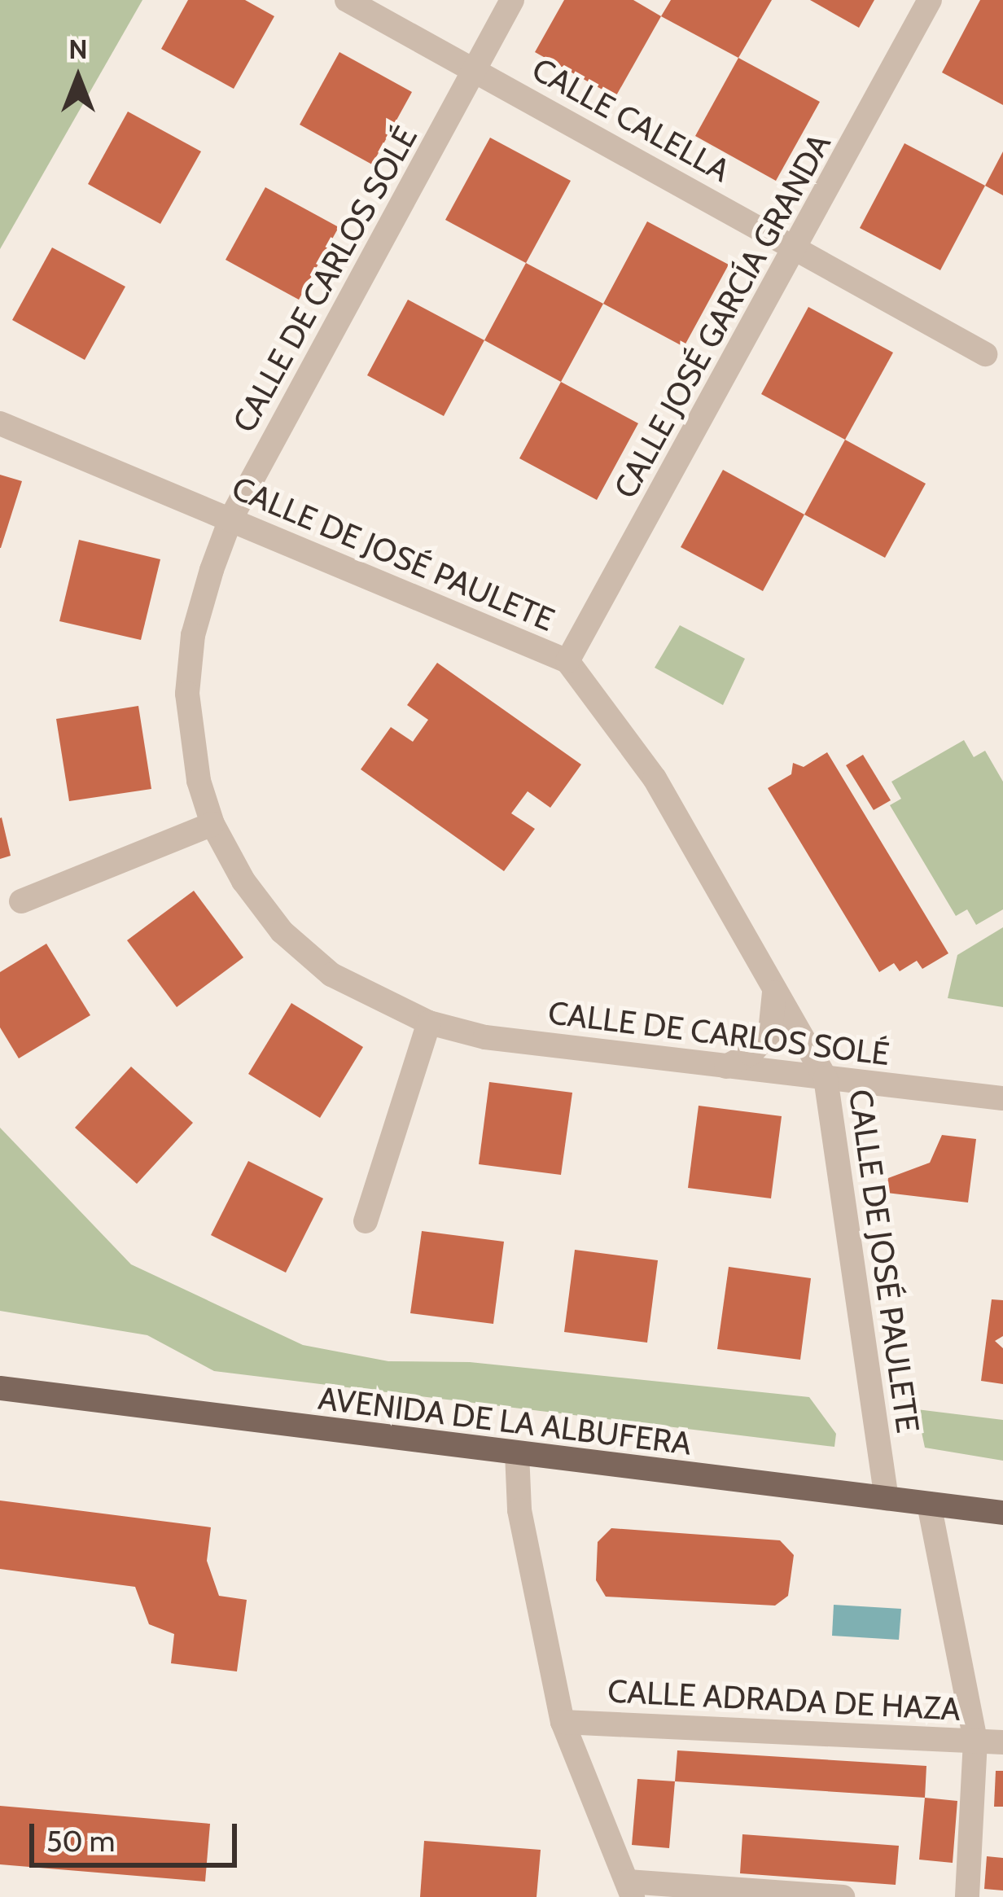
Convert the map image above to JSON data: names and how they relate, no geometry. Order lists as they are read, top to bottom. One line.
{"streets":{"main road":["AVENIDA DE LA ALBUFERA"],"street":["CALLE CALELLA","CALLE DE CARLOS SOLÉ","CALLE JOSÉ GARCÍA GRANDA","CALLE DE JOSÉ PAULETE","CALLE ADRADA DE HAZA"]},"crossings":[["CALLE CALELLA","CALLE DE CARLOS SOLÉ"],["CALLE CALELLA","CALLE JOSÉ GARCÍA GRANDA"],["CALLE DE CARLOS SOLÉ","CALLE DE JOSÉ PAULETE"],["CALLE JOSÉ GARCÍA GRANDA","CALLE DE JOSÉ PAULETE"],["CALLE DE JOSÉ PAULETE","AVENIDA DE LA ALBUFERA"]],"scale_bar":"50 m","north":"top"}
